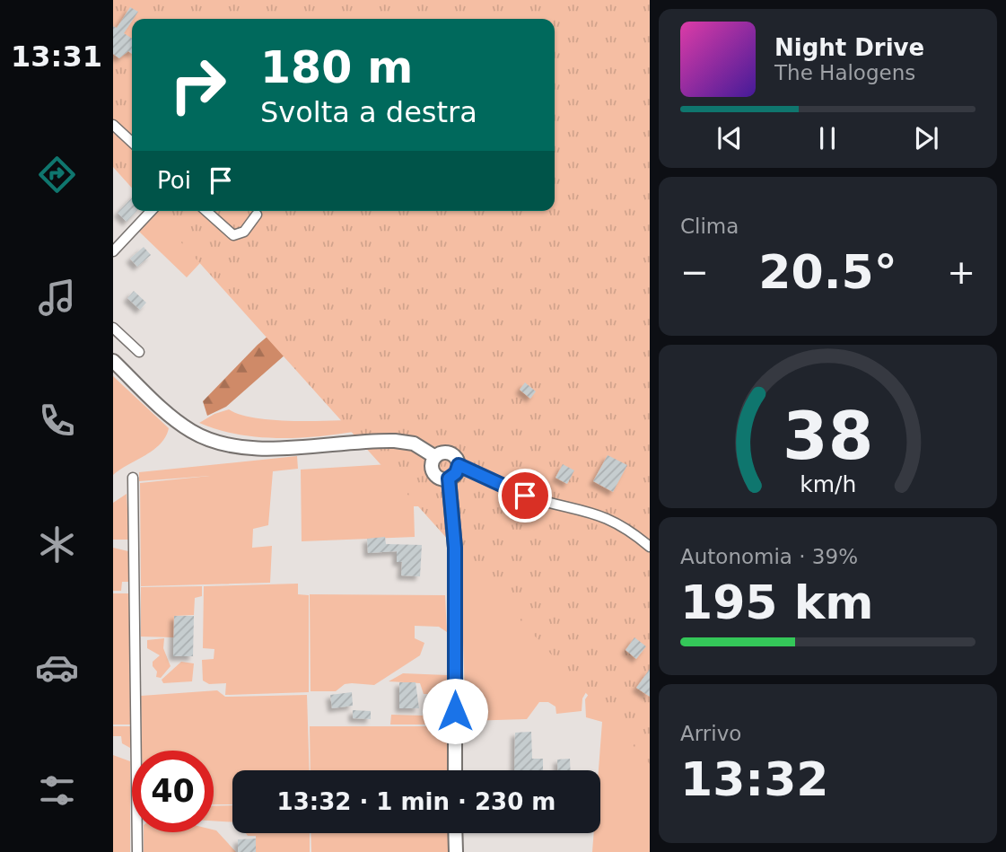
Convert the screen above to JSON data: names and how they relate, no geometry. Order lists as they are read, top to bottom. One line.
{"page":{"tabs":"13:31","turn":["180 m","Svolta a destra"],"song":["Night Drive","The Halogens"],"then":"Poi","tile":["Clima",["Autonomia · 39%","195 km"],["Arrivo","13:32"]],"heat":["−","20.5°","+"],"limit":"40","trip":"13:32 · 1 min · 230 m","gauge":["38","km/h"]}}
